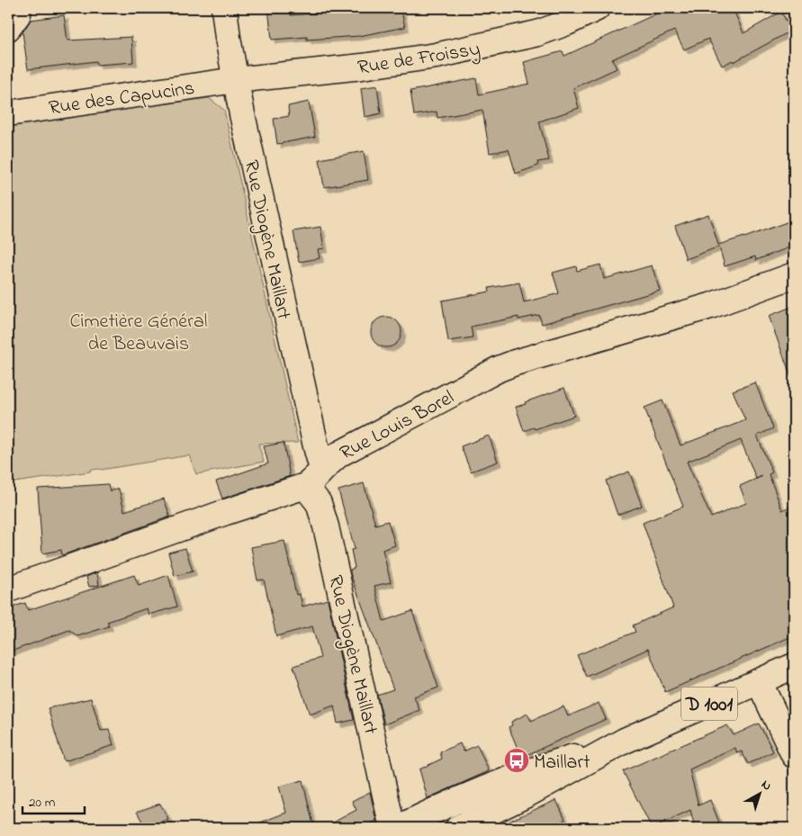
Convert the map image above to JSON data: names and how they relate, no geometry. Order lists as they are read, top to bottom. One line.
{"streets":{"street":["Rue de Froissy","Rue des Capucins","Rue Diogène Maillart","Rue Louis Borel","D 1001"]},"crossings":[["Rue de Froissy","Rue des Capucins"],["Rue de Froissy","Rue Diogène Maillart"],["Rue des Capucins","Rue Diogène Maillart"],["Rue Diogène Maillart","Rue Louis Borel"]],"parks":["Cimetière Général de Beauvais"],"places":{"bus stop":["Maillart"]},"scale_bar":"20 m","north":"top right"}
